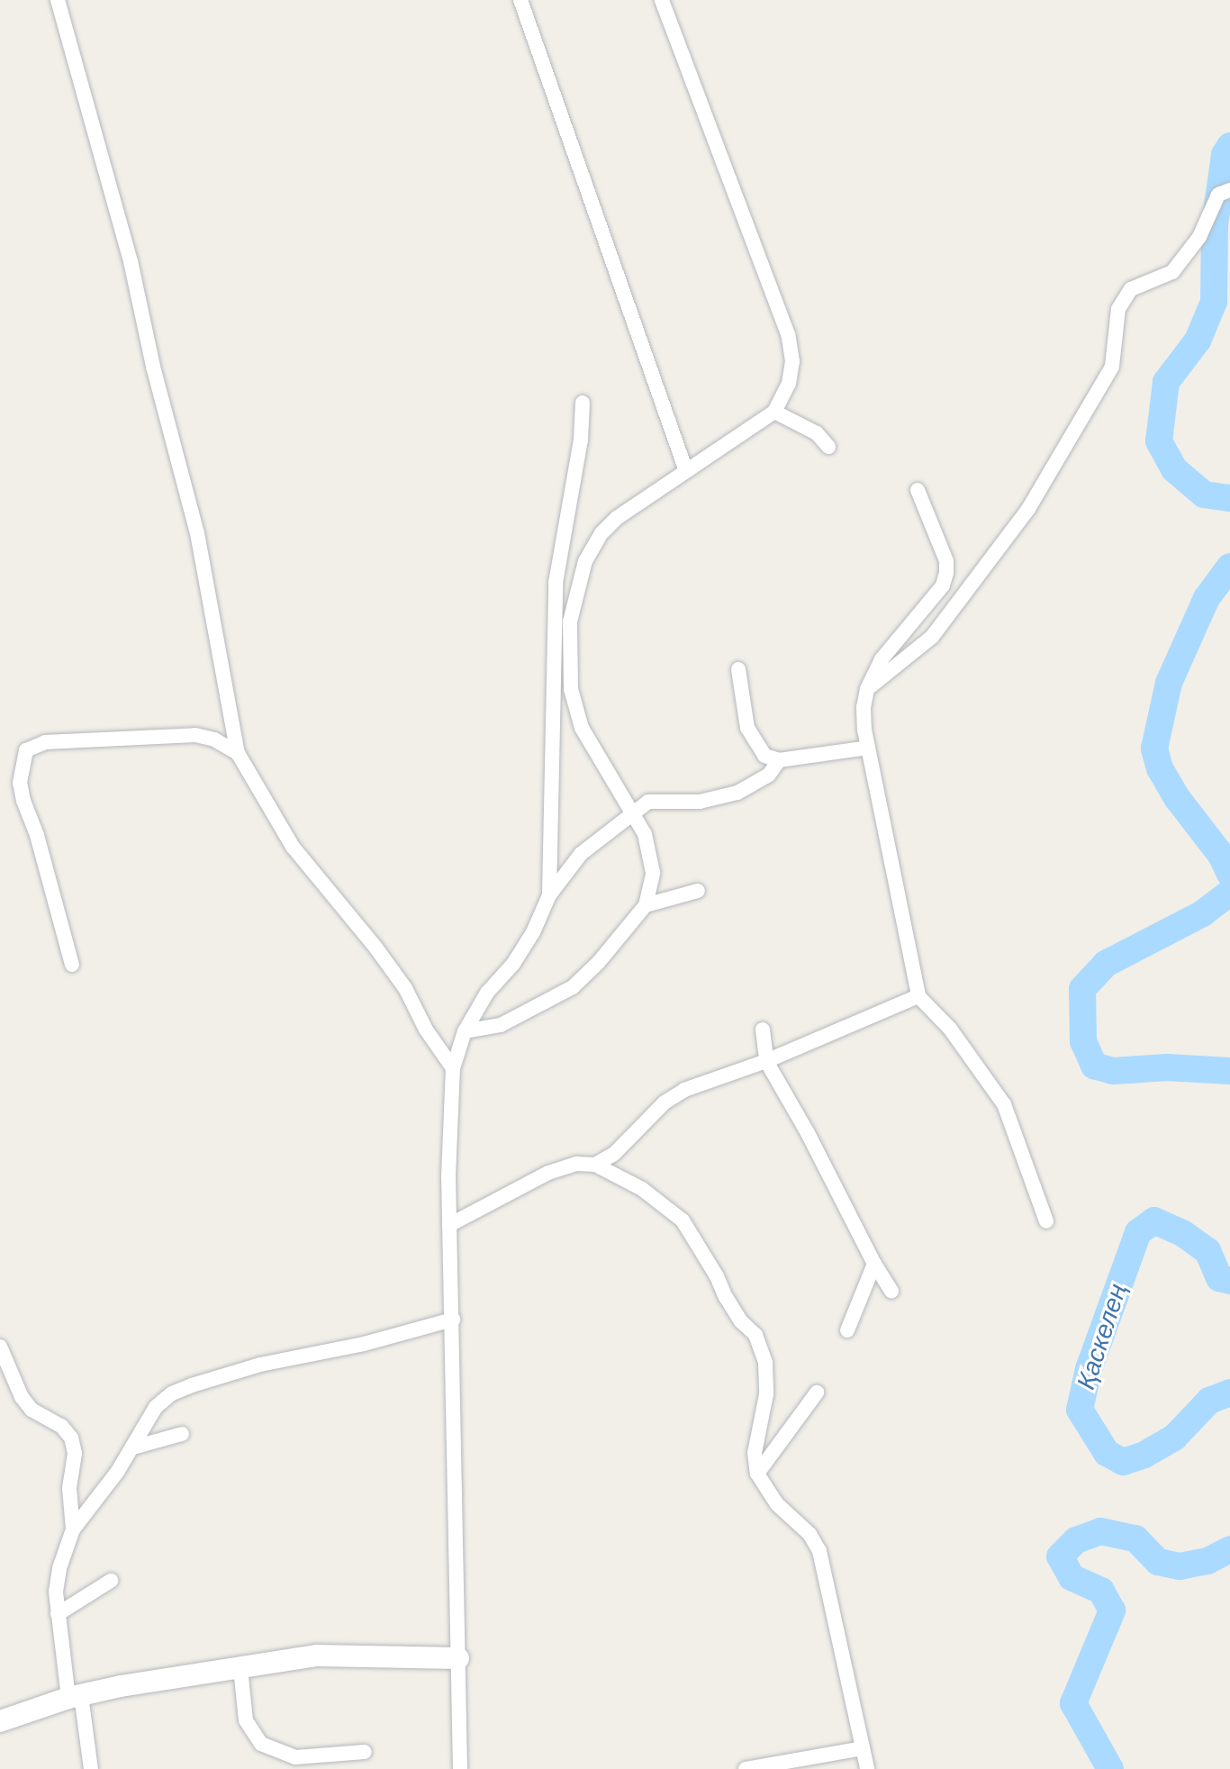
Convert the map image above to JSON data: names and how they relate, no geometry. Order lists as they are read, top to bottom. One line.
{"water":["Қаскелең"]}
